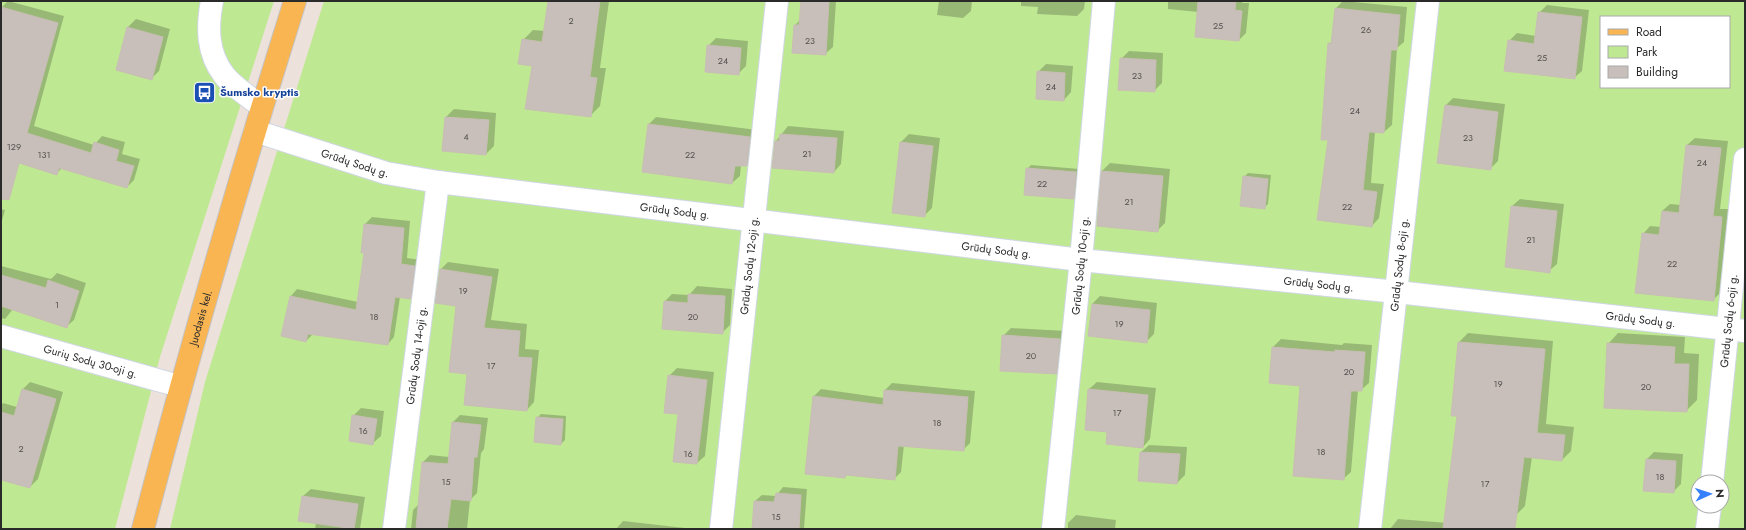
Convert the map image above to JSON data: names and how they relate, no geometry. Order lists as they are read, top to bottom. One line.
{"streets":{"main road":["Juodasis kel."],"street":["Grūdų Sodų g.","Grūdų Sodų 12-oji g.","Grūdų Sodų 10-oji g.","Grūdų Sodų 8-oji g.","Grūdų Sodų 6-oji g.","Grūdų Sodų 14-oji g.","Gurių Sodų 30-oji g."]},"crossings":[["Grūdų Sodų g.","Grūdų Sodų 12-oji g."],["Grūdų Sodų g.","Grūdų Sodų 10-oji g."],["Grūdų Sodų g.","Grūdų Sodų 8-oji g."],["Grūdų Sodų g.","Juodasis kel."],["Grūdų Sodų g.","Grūdų Sodų 6-oji g."],["Grūdų Sodų g.","Grūdų Sodų 14-oji g."],["Juodasis kel.","Gurių Sodų 30-oji g."]],"places":{"bus stop":["Šumsko kryptis"]},"house_numbers":["2","25","26","23","25","24","23","24","24","4","23","129","21","131","22","24","22","21","22","21","22","19","1","18","20","19","20","17","20","19","20","17","18","16","2","18","16","18","15","17","15"],"legend":["Road","Park","Building"],"north":"right"}
